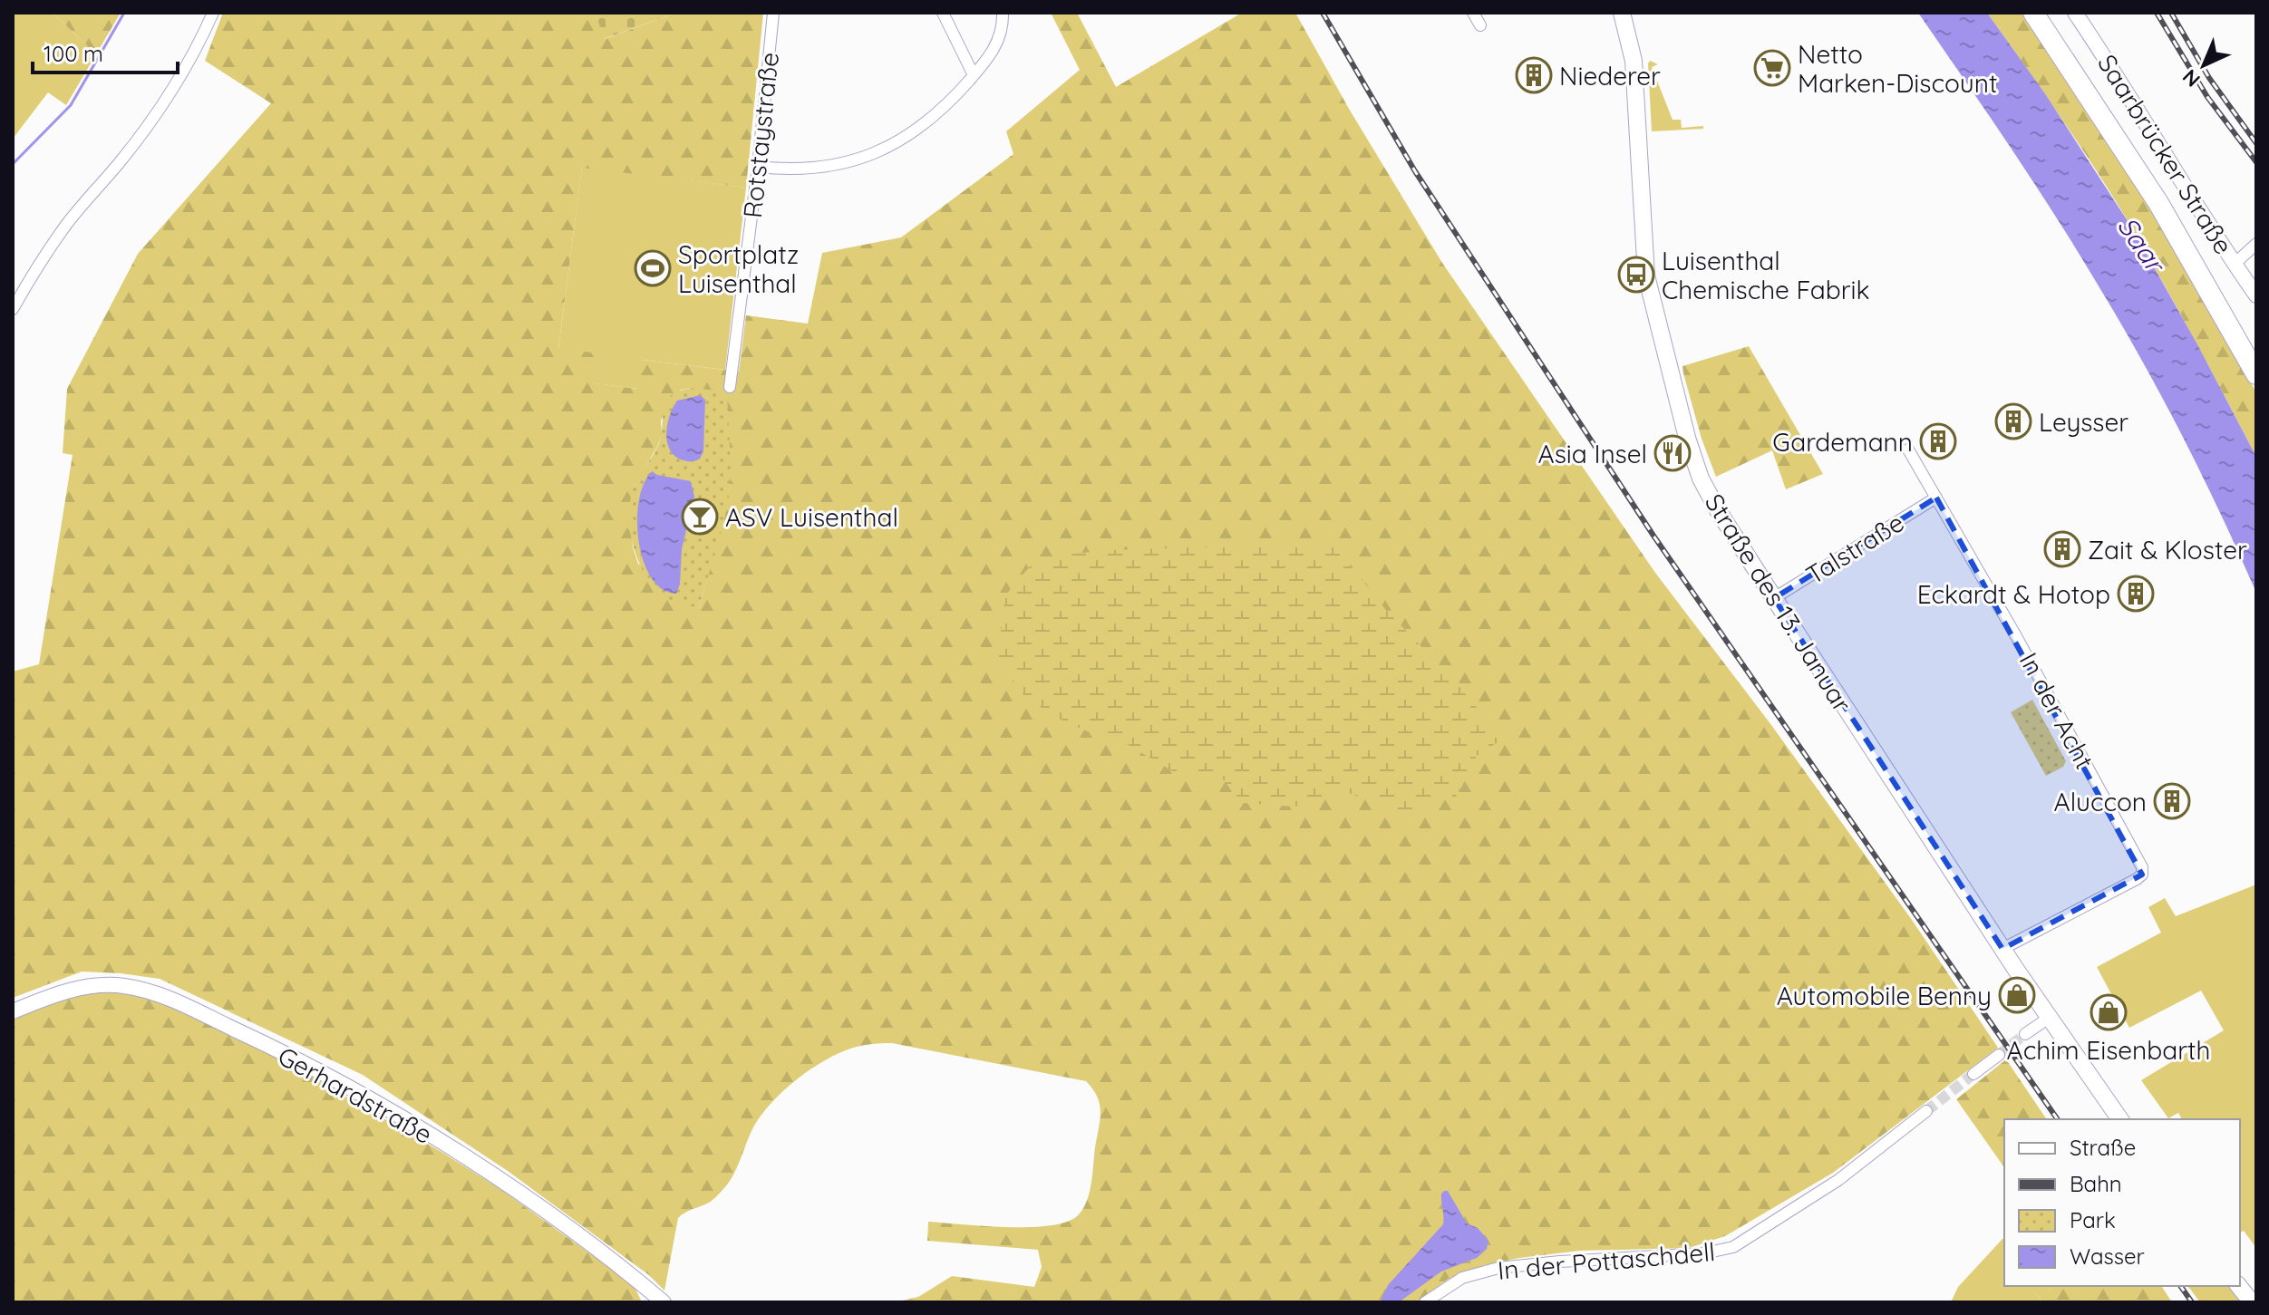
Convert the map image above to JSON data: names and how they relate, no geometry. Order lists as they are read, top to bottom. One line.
{"streets":{"main road":["Straße des 13. Januar"],"street":["Rotstaystraße","Saarbrücker Straße","Talstraße","In der Acht","Gerhardstraße","In der Pottaschdell"]},"crossings":[["Talstraße","Straße des 13. Januar"],["Talstraße","In der Acht"],["Straße des 13. Januar","In der Acht"]],"water":["Saar"],"places":{"supermarket":["Netto Marken-Discount"],"building":["Niederer","Leysser","Gardemann","Zait & Kloster","Eckardt & Hotop","Aluccon"],"sports":["Sportplatz Luisenthal"],"bus stop":["Luisenthal Chemische Fabrik"],"restaurant":["Asia Insel"],"bar":["ASV Luisenthal"],"shop":["Automobile Benny","Achim Eisenbarth"]},"legend":["Straße","Bahn","Park","Wasser"],"scale_bar":"100 m","north":"bottom left"}
